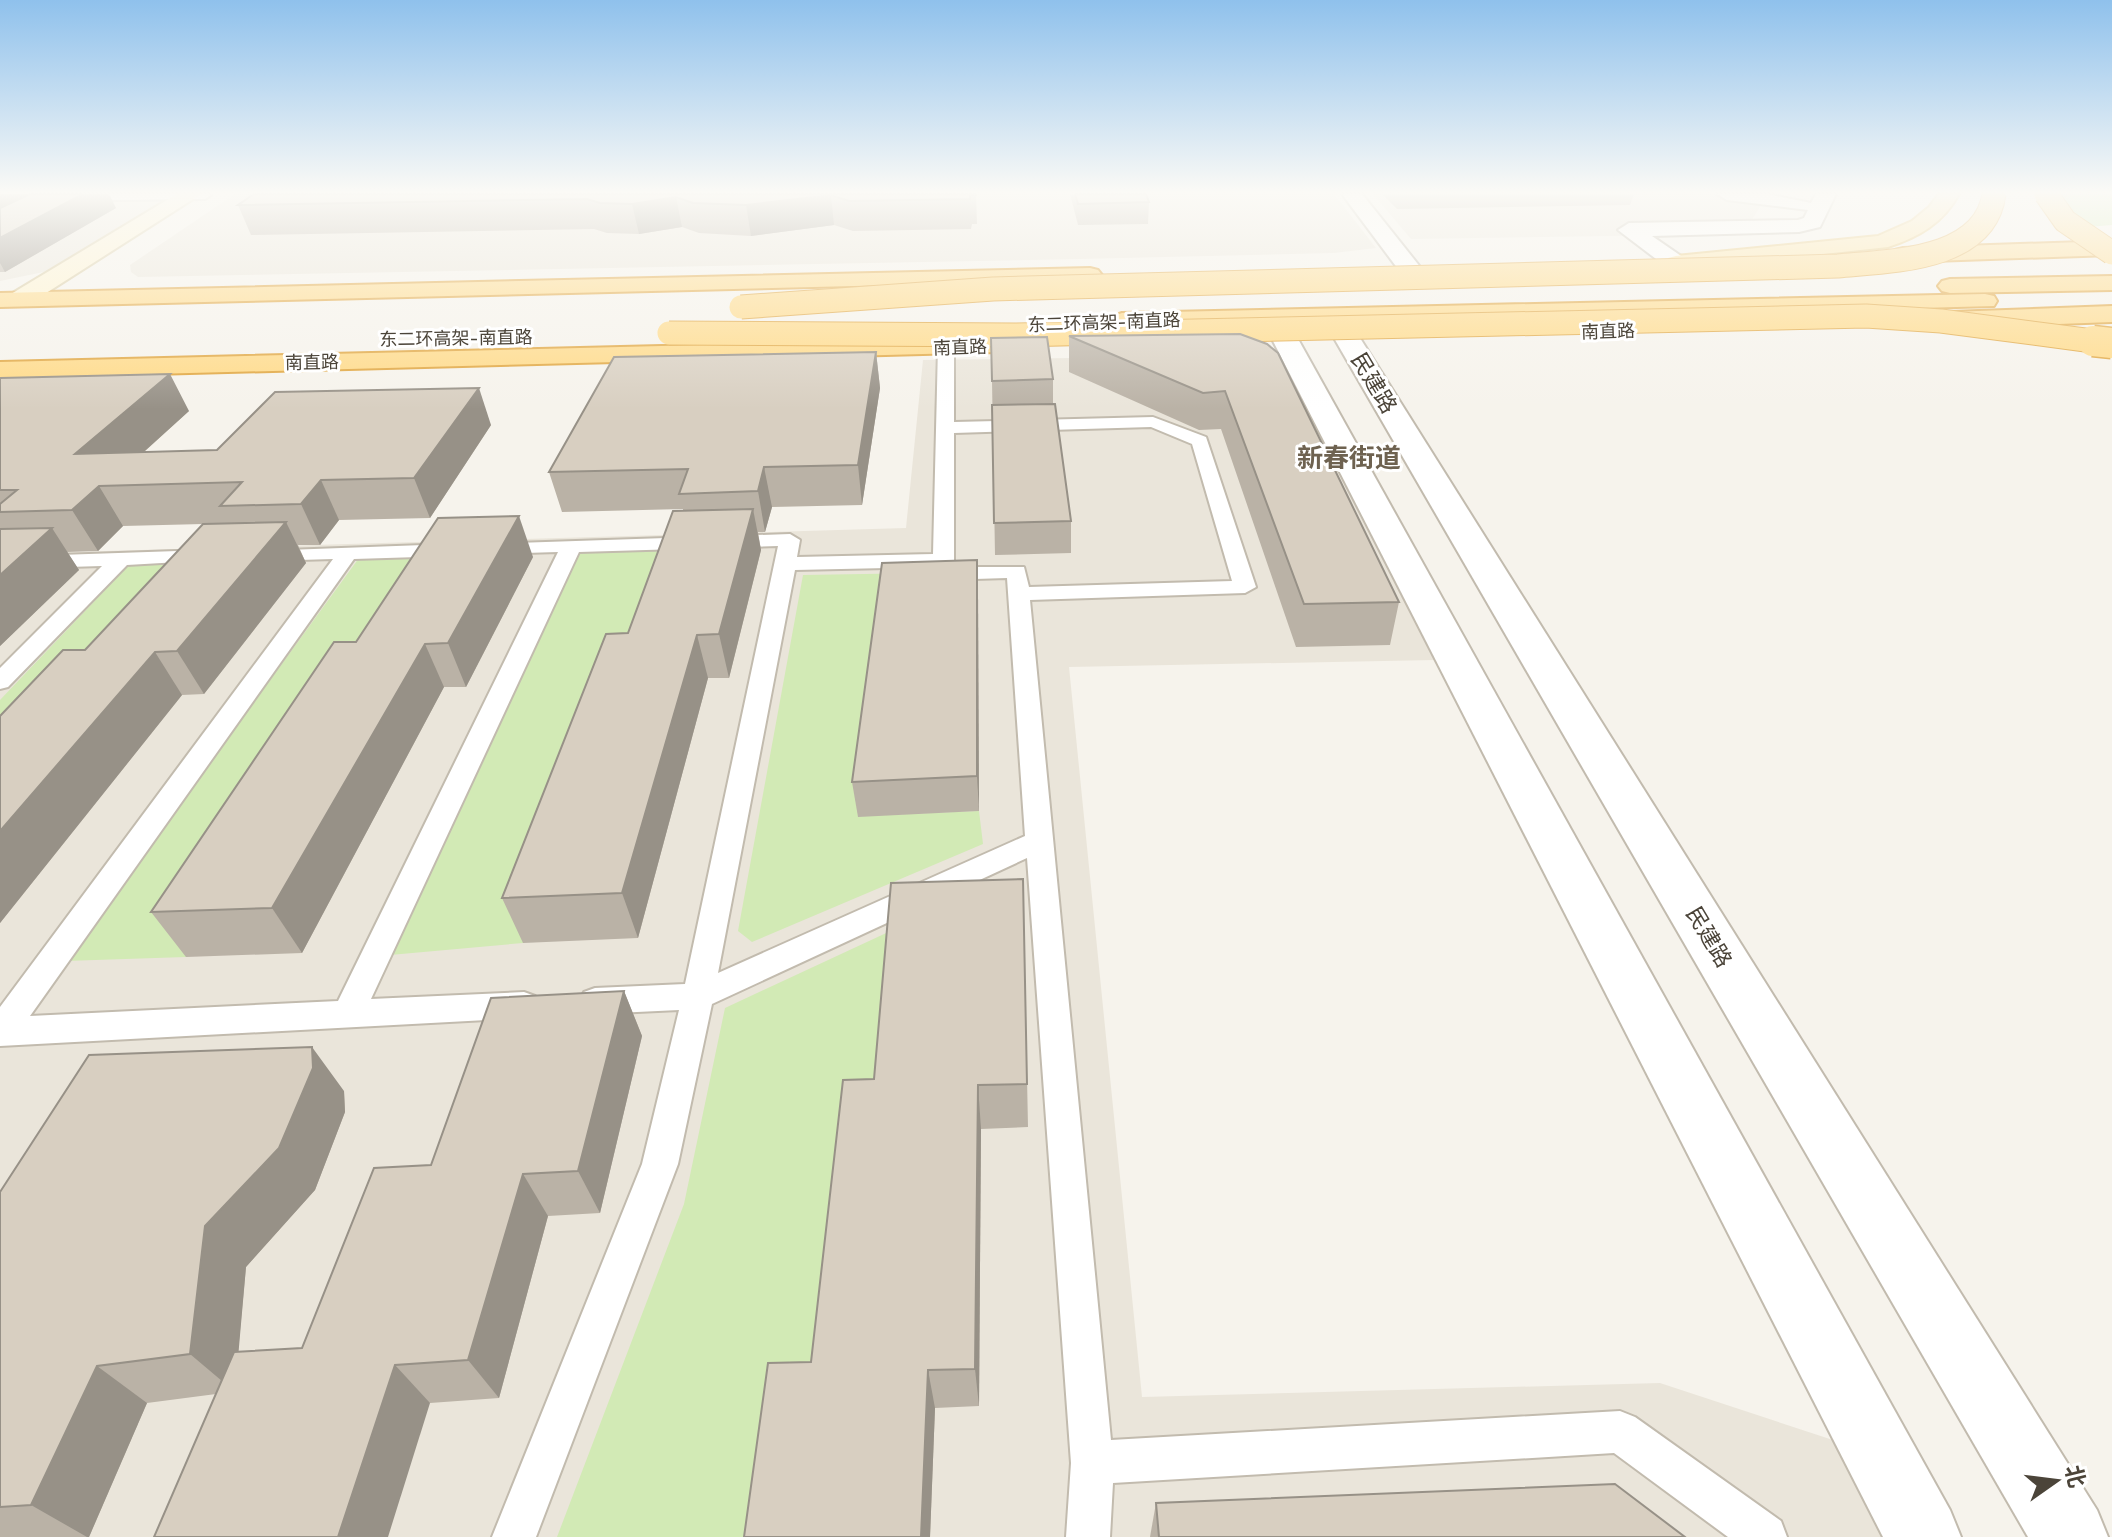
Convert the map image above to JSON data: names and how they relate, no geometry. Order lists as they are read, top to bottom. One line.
{"streets":{"highway":["东二环高架-南直路","南直路"],"street":["民建路"]},"crossings":[["南直路","民建路"]],"districts":["新春街道"],"north":"right"}
